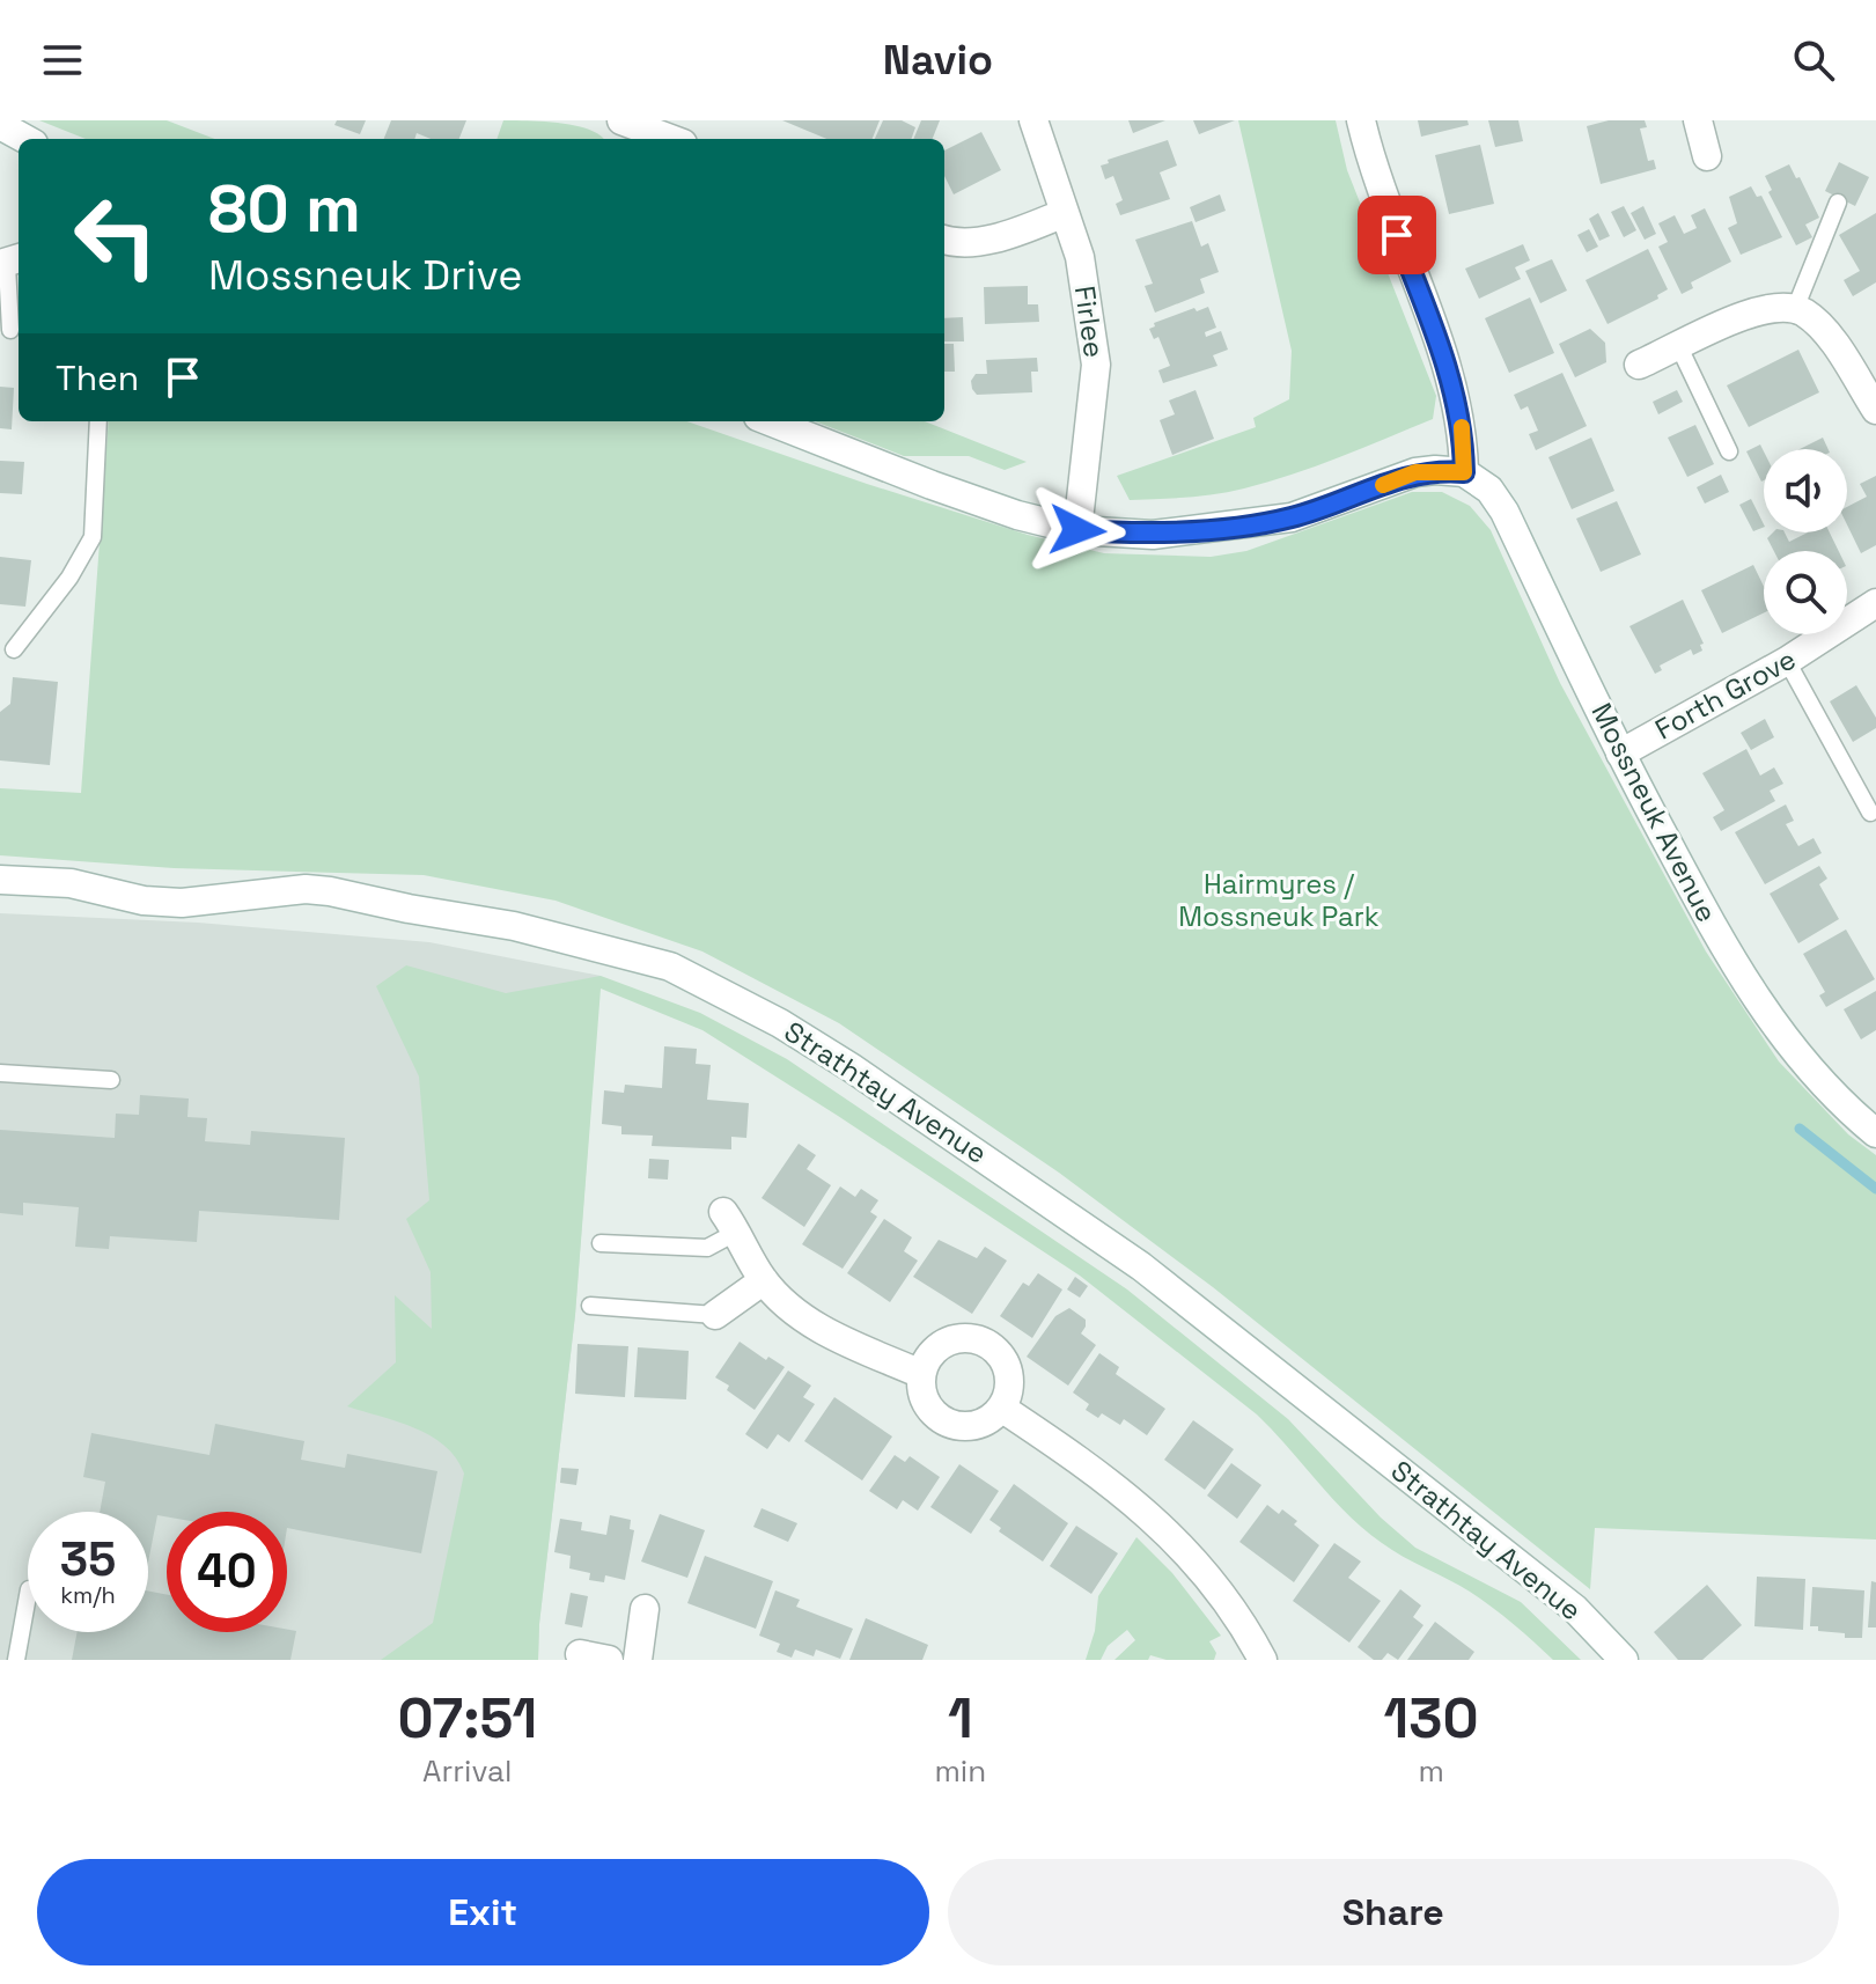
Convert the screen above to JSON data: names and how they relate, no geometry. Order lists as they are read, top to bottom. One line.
{"streets":{"street":["Firlee","Forth Grove","Mossneuk Avenue","Strathtay Avenue"]},"crossings":[["Forth Grove","Mossneuk Avenue"]],"parks":["Hairmyres / Mossneuk Park"],"page":{"header":"Navio","turn":["80 m","Mossneuk Drive"],"then":"Then","speed":"35 km/h","limit":"40","eta":["07:51","Arrival","1","min","130","m"],"buttons":["Exit","Share"]}}
